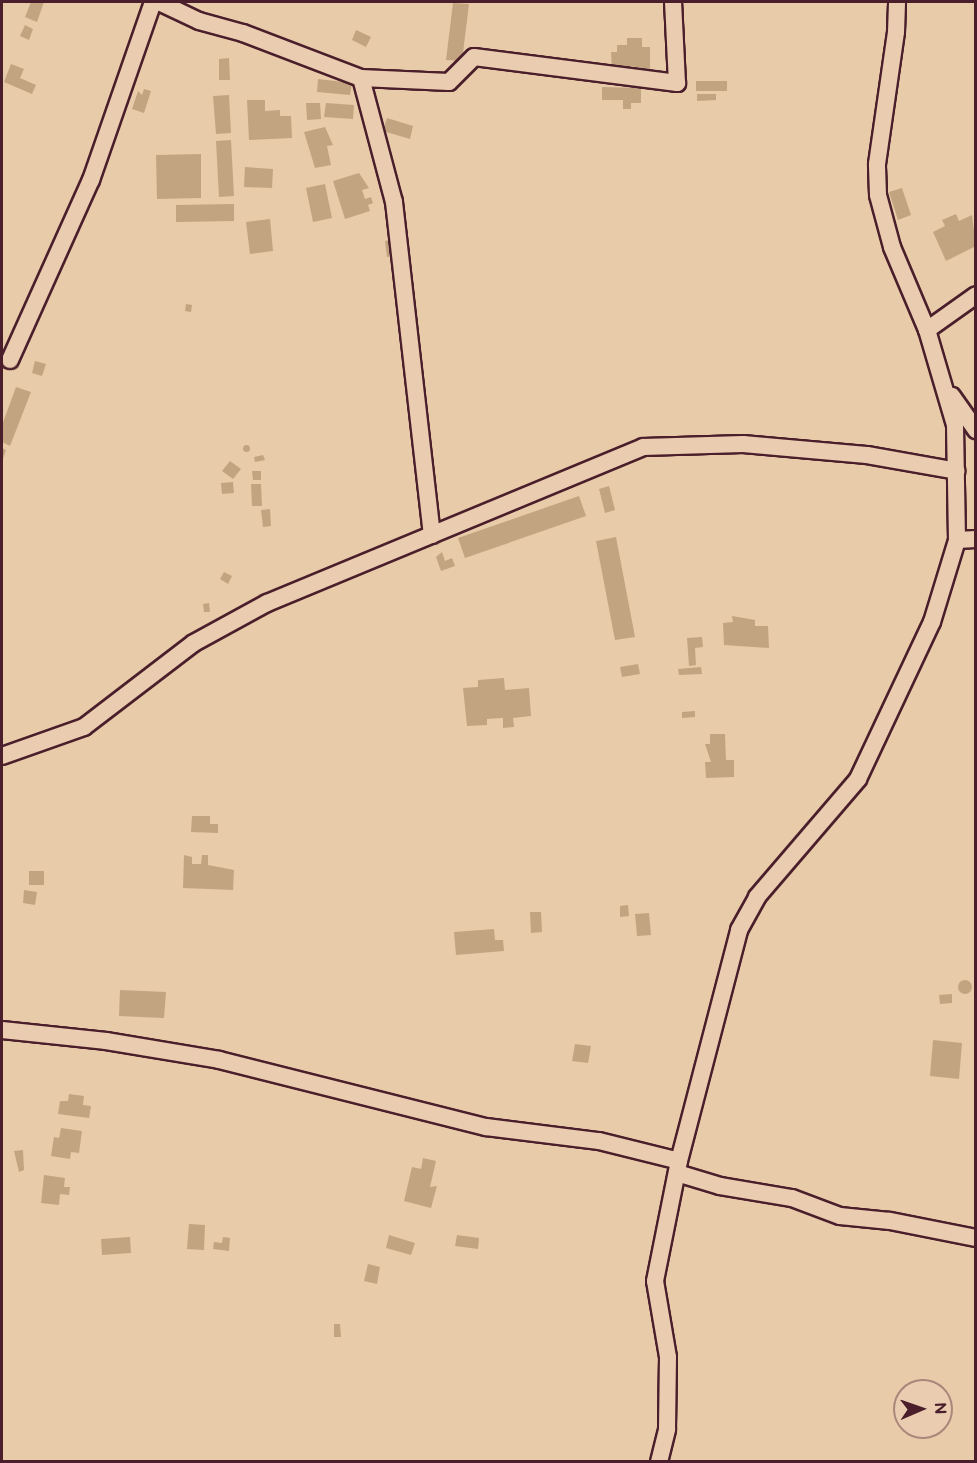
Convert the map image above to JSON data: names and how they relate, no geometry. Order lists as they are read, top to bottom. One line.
{"north":"right"}
